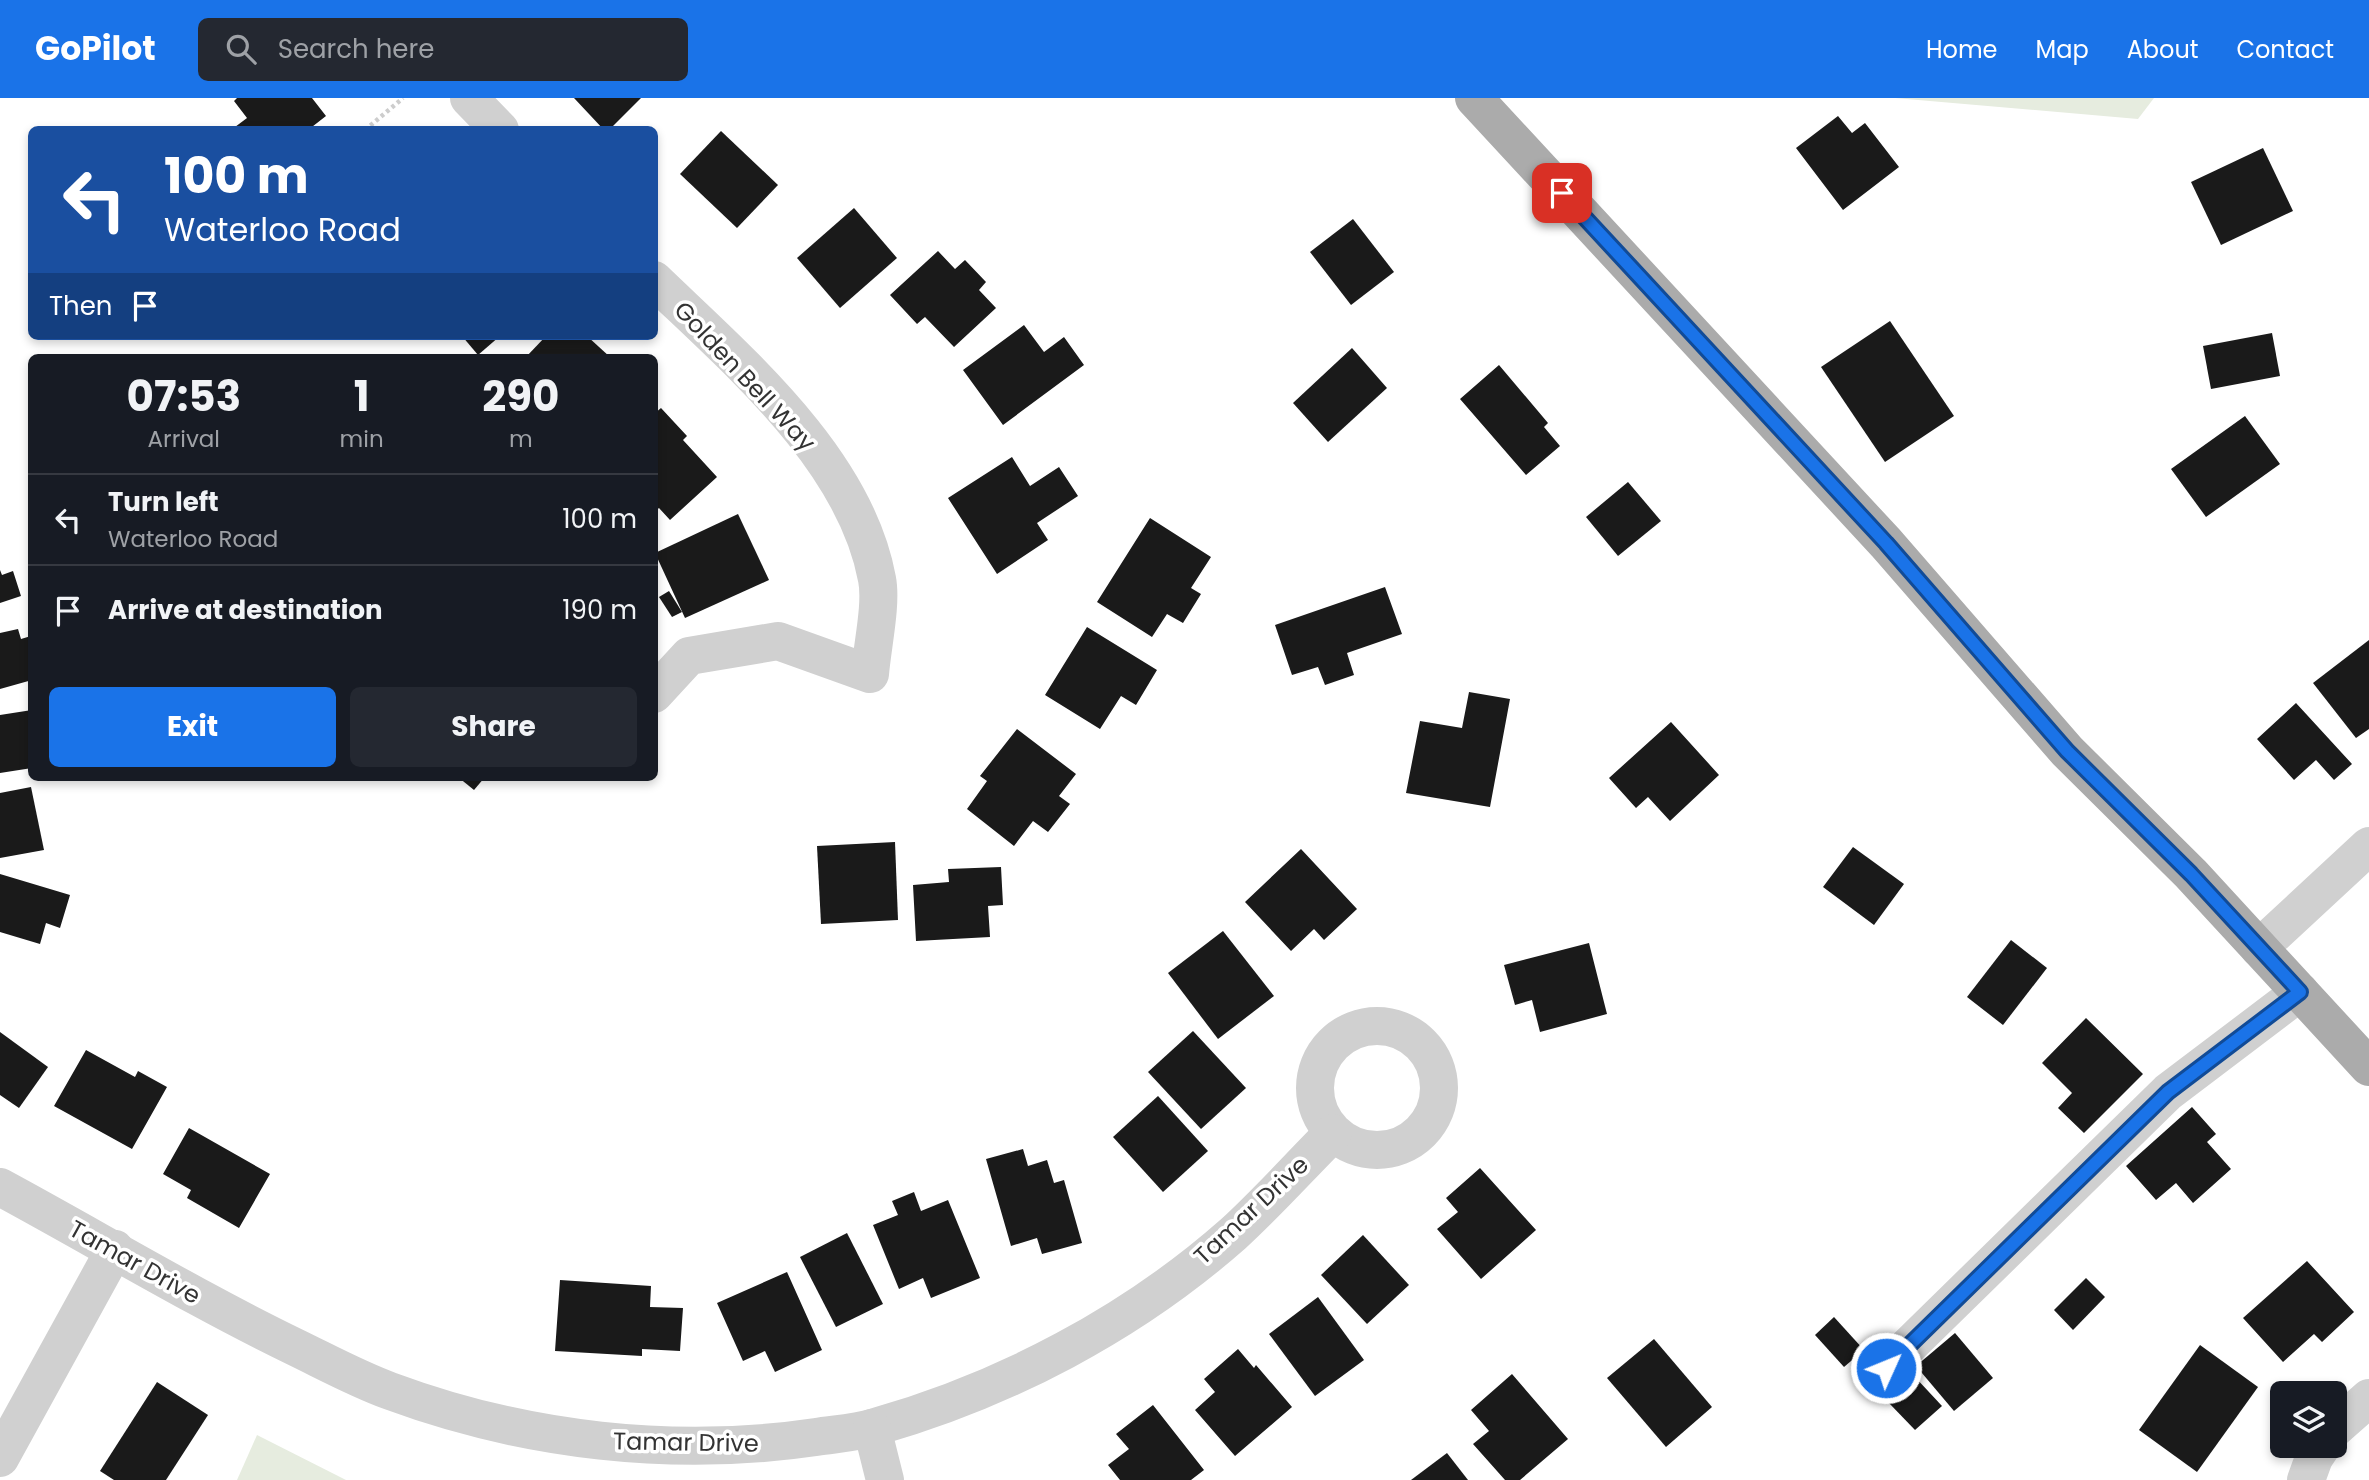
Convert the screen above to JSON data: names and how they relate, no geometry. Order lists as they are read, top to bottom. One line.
{"streets":{"street":["Golden Bell Way","Tamar Drive"]},"page":{"header":"GoPilot","search":"Search here","nav":["Home","Map","About","Contact"],"turn":["100 m","Waterloo Road"],"then":"Then","eta":["07:53","Arrival","1","min","290","m"],"list":[{"name":"Turn left","note":"Waterloo Road","value":"100 m"},{"name":"Arrive at destination","value":"190 m"}],"buttons":["Exit","Share"]}}
